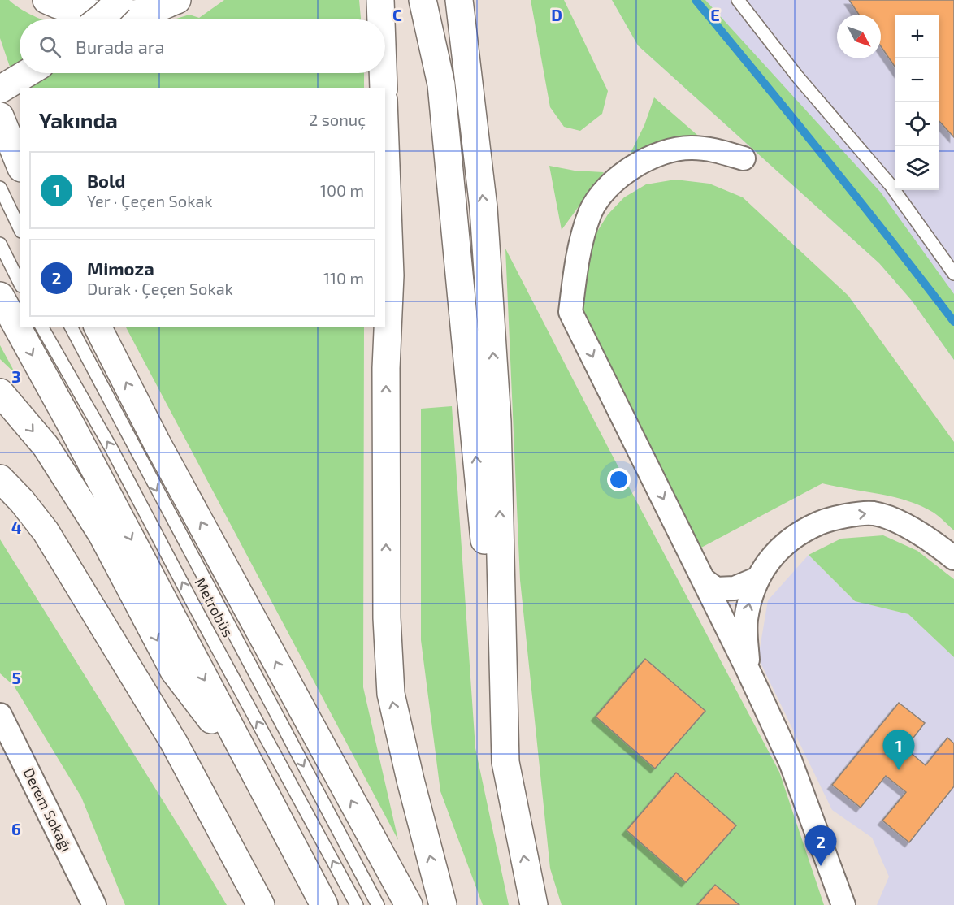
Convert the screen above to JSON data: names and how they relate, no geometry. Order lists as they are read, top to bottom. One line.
{"streets":{"street":["Derem Sokağı"],"lane":["Metrobüs"]},"north":"bottom right","page":{"map_buttons":["+","−"],"search":"Burada ara","heading":["Yakında","2 sonuç"],"list":[{"mark":"1","name":"Bold","note":"Yer · Çeçen Sokak","value":"100 m"},{"mark":"2","name":"Mimoza","note":"Durak · Çeçen Sokak","value":"110 m"}],"pins":["1","2"]},"grid":{"columns":["C","D","E"],"rows":["3","4","5","6"]}}
